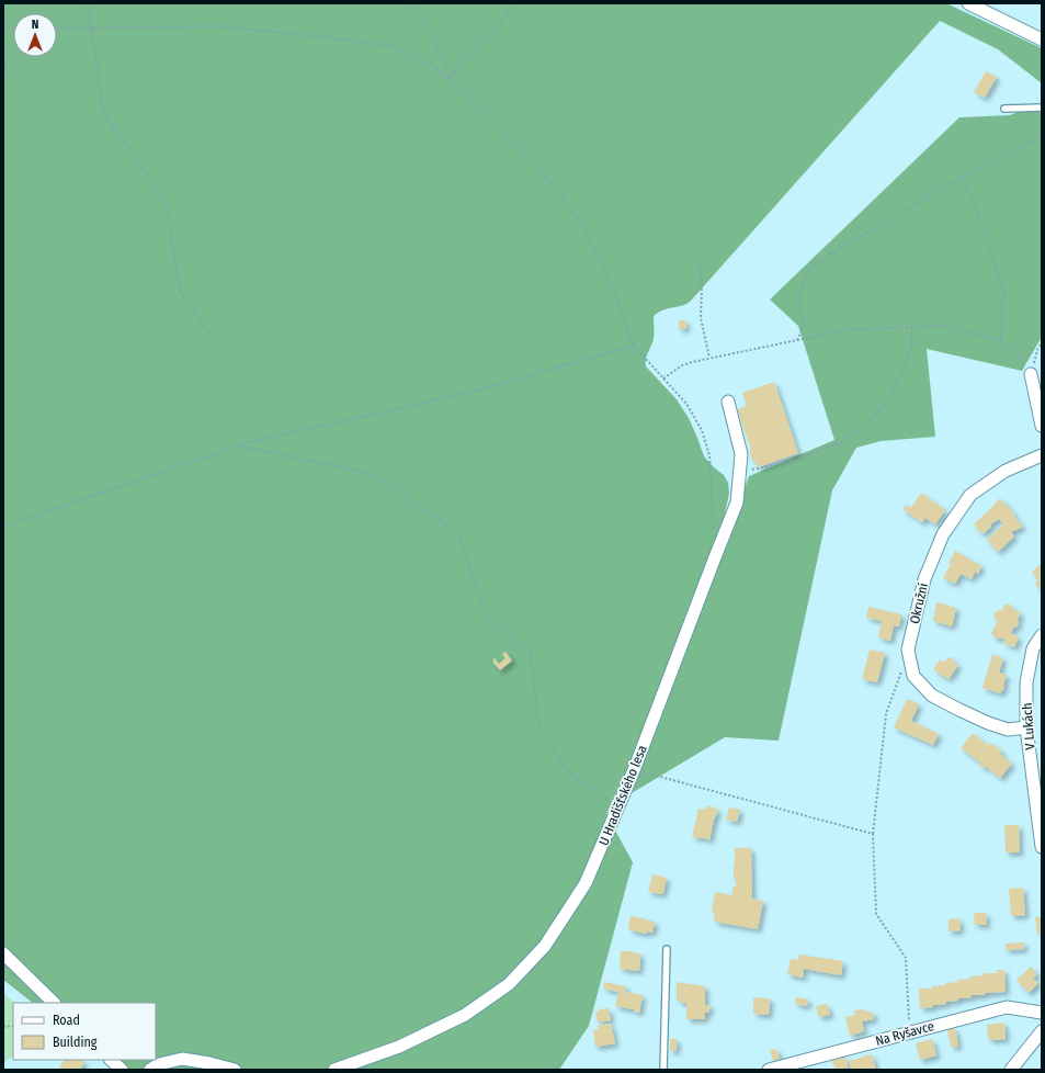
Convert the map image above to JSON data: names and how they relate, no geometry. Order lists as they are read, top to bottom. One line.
{"streets":{"street":["Okružní","V Lukách","U Hradišťského lesa","Na Ryšavce"]},"crossings":[["Okružní","V Lukách"]],"legend":["Road","Building"],"north":"top"}
